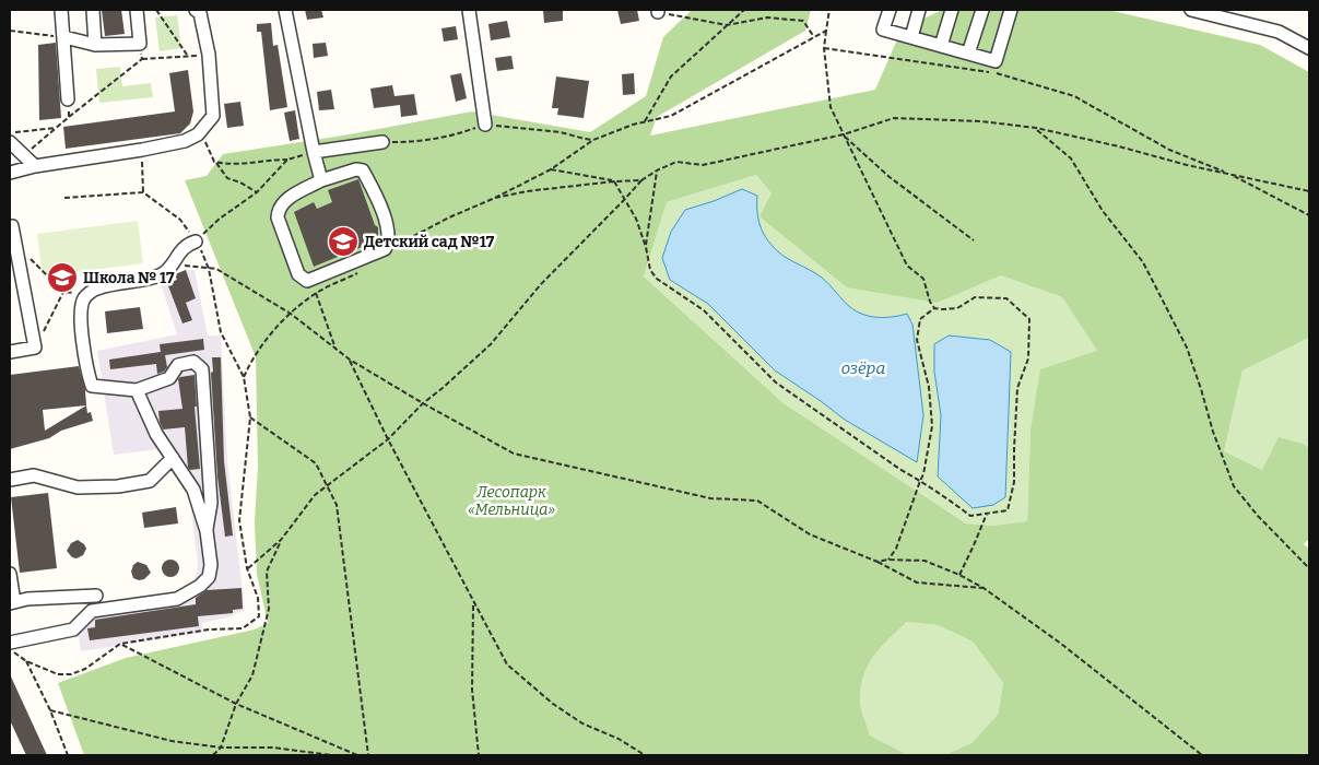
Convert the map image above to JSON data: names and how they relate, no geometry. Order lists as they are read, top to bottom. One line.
{"water":["озёра"],"parks":["Лесопарк «Мельница»"],"places":{"school or university":["Детский сад №17","Школа № 17"]}}
